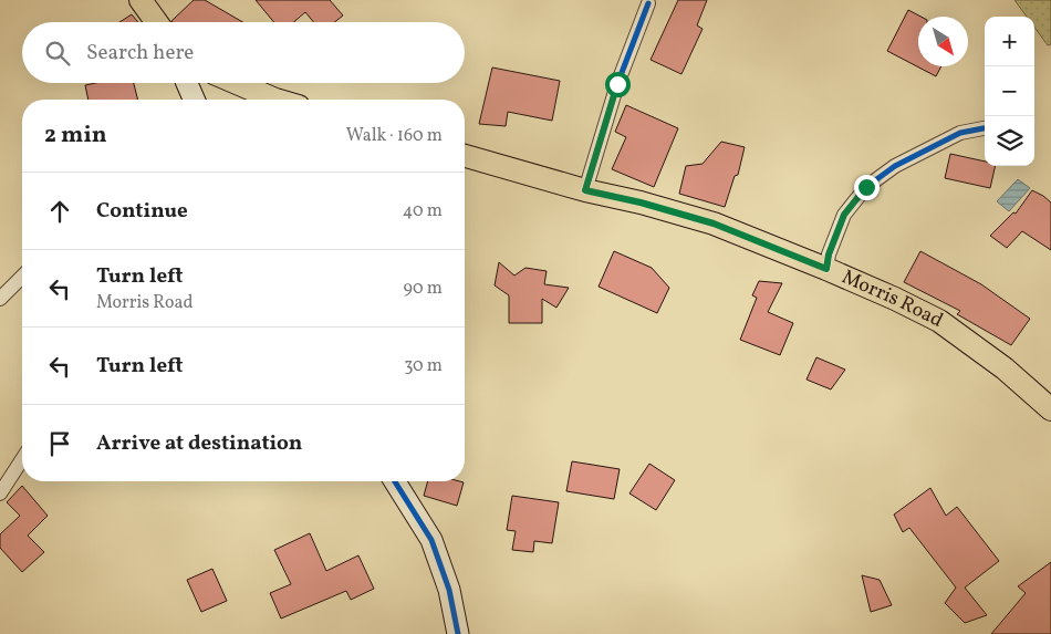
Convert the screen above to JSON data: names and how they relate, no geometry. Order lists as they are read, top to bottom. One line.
{"streets":{"main road":["Morris Road"]},"north":"bottom right","page":{"map_buttons":["+","−"],"search":"Search here","heading":["2 min","Walk · 160 m"],"list":[["Continue","40 m"],["Turn left","Morris Road","90 m"],["Turn left","30 m"],"Arrive at destination"]}}
